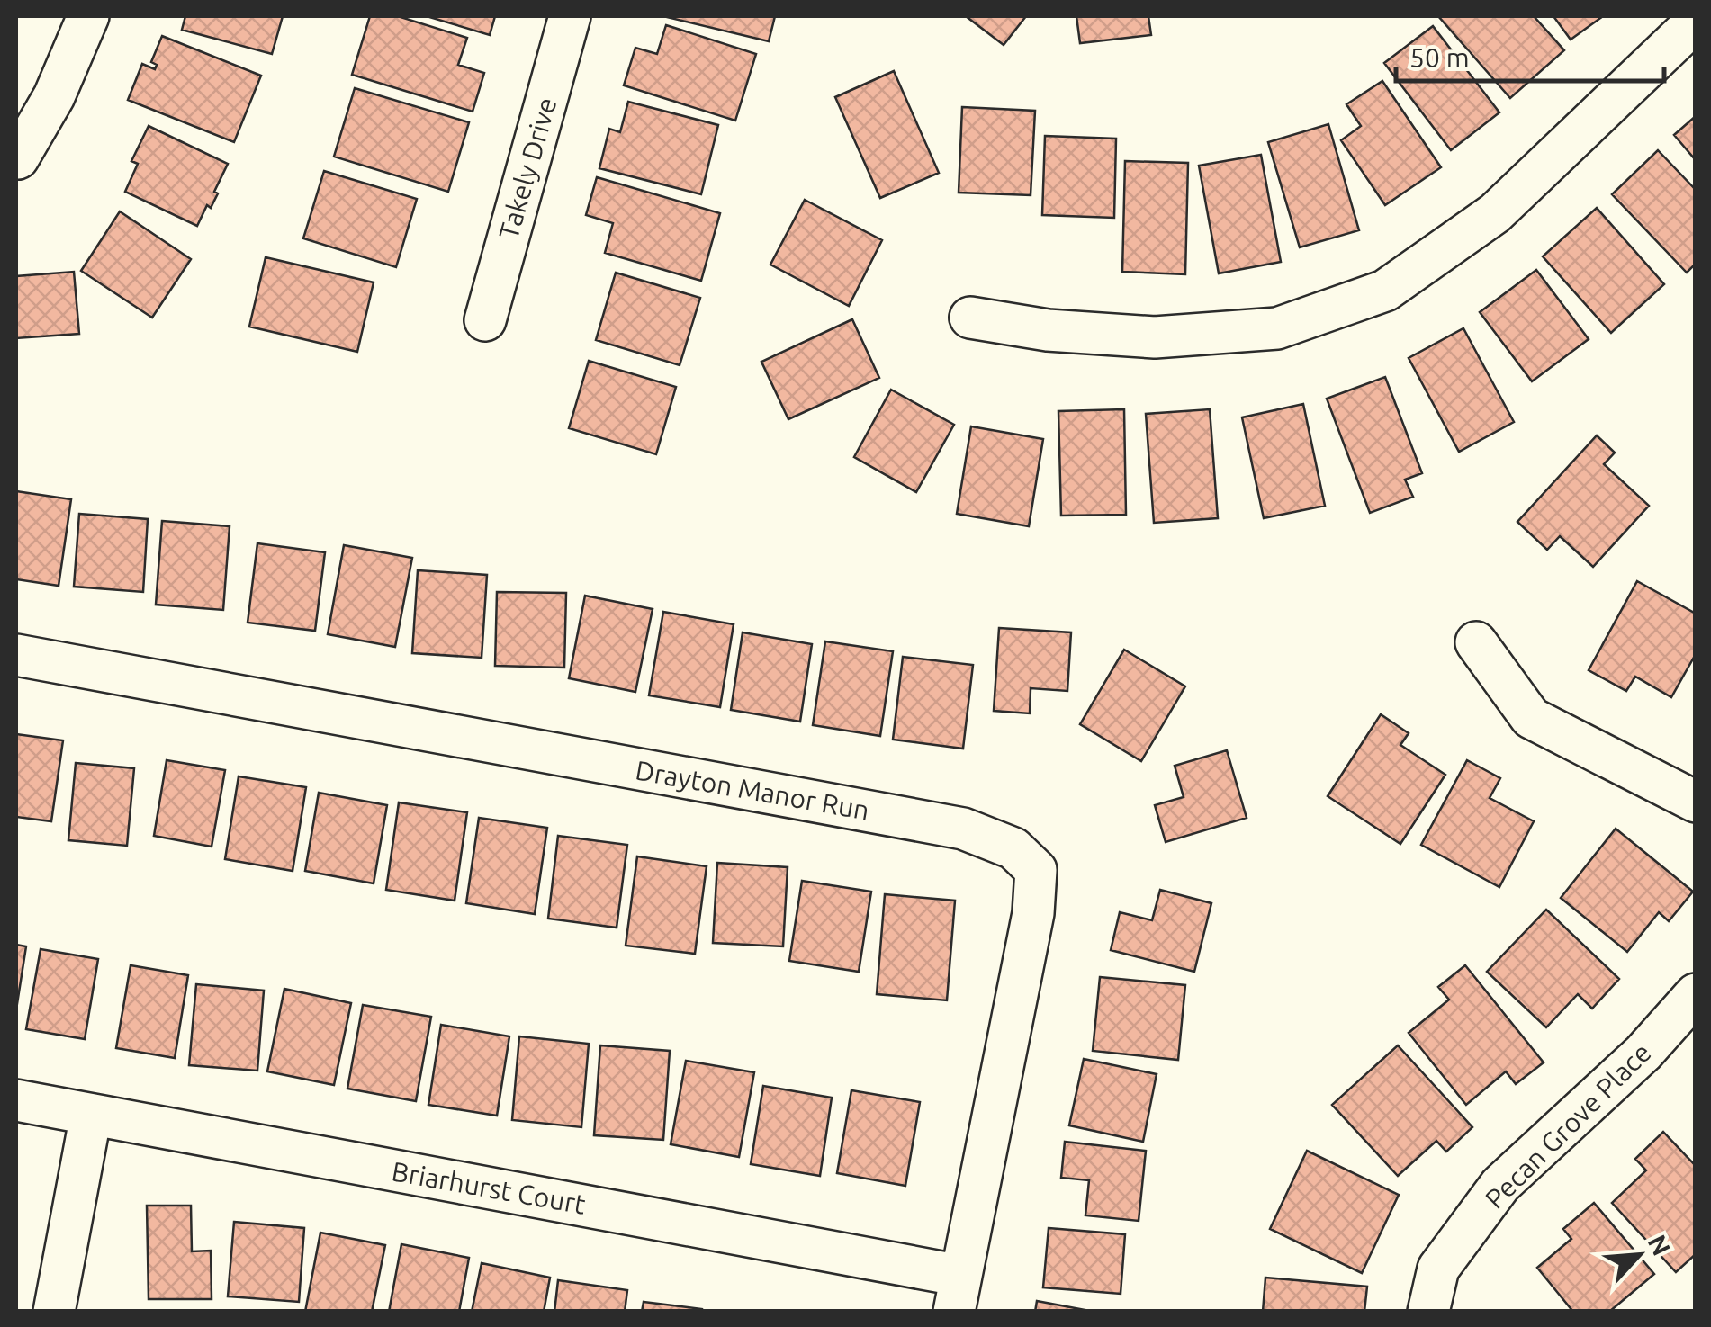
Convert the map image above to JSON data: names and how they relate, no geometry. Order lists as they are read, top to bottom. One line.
{"streets":{"street":["Takely Drive","Drayton Manor Run","Pecan Grove Place","Briarhurst Court"]},"crossings":[["Drayton Manor Run","Briarhurst Court"]],"scale_bar":"50 m","north":"top right"}
